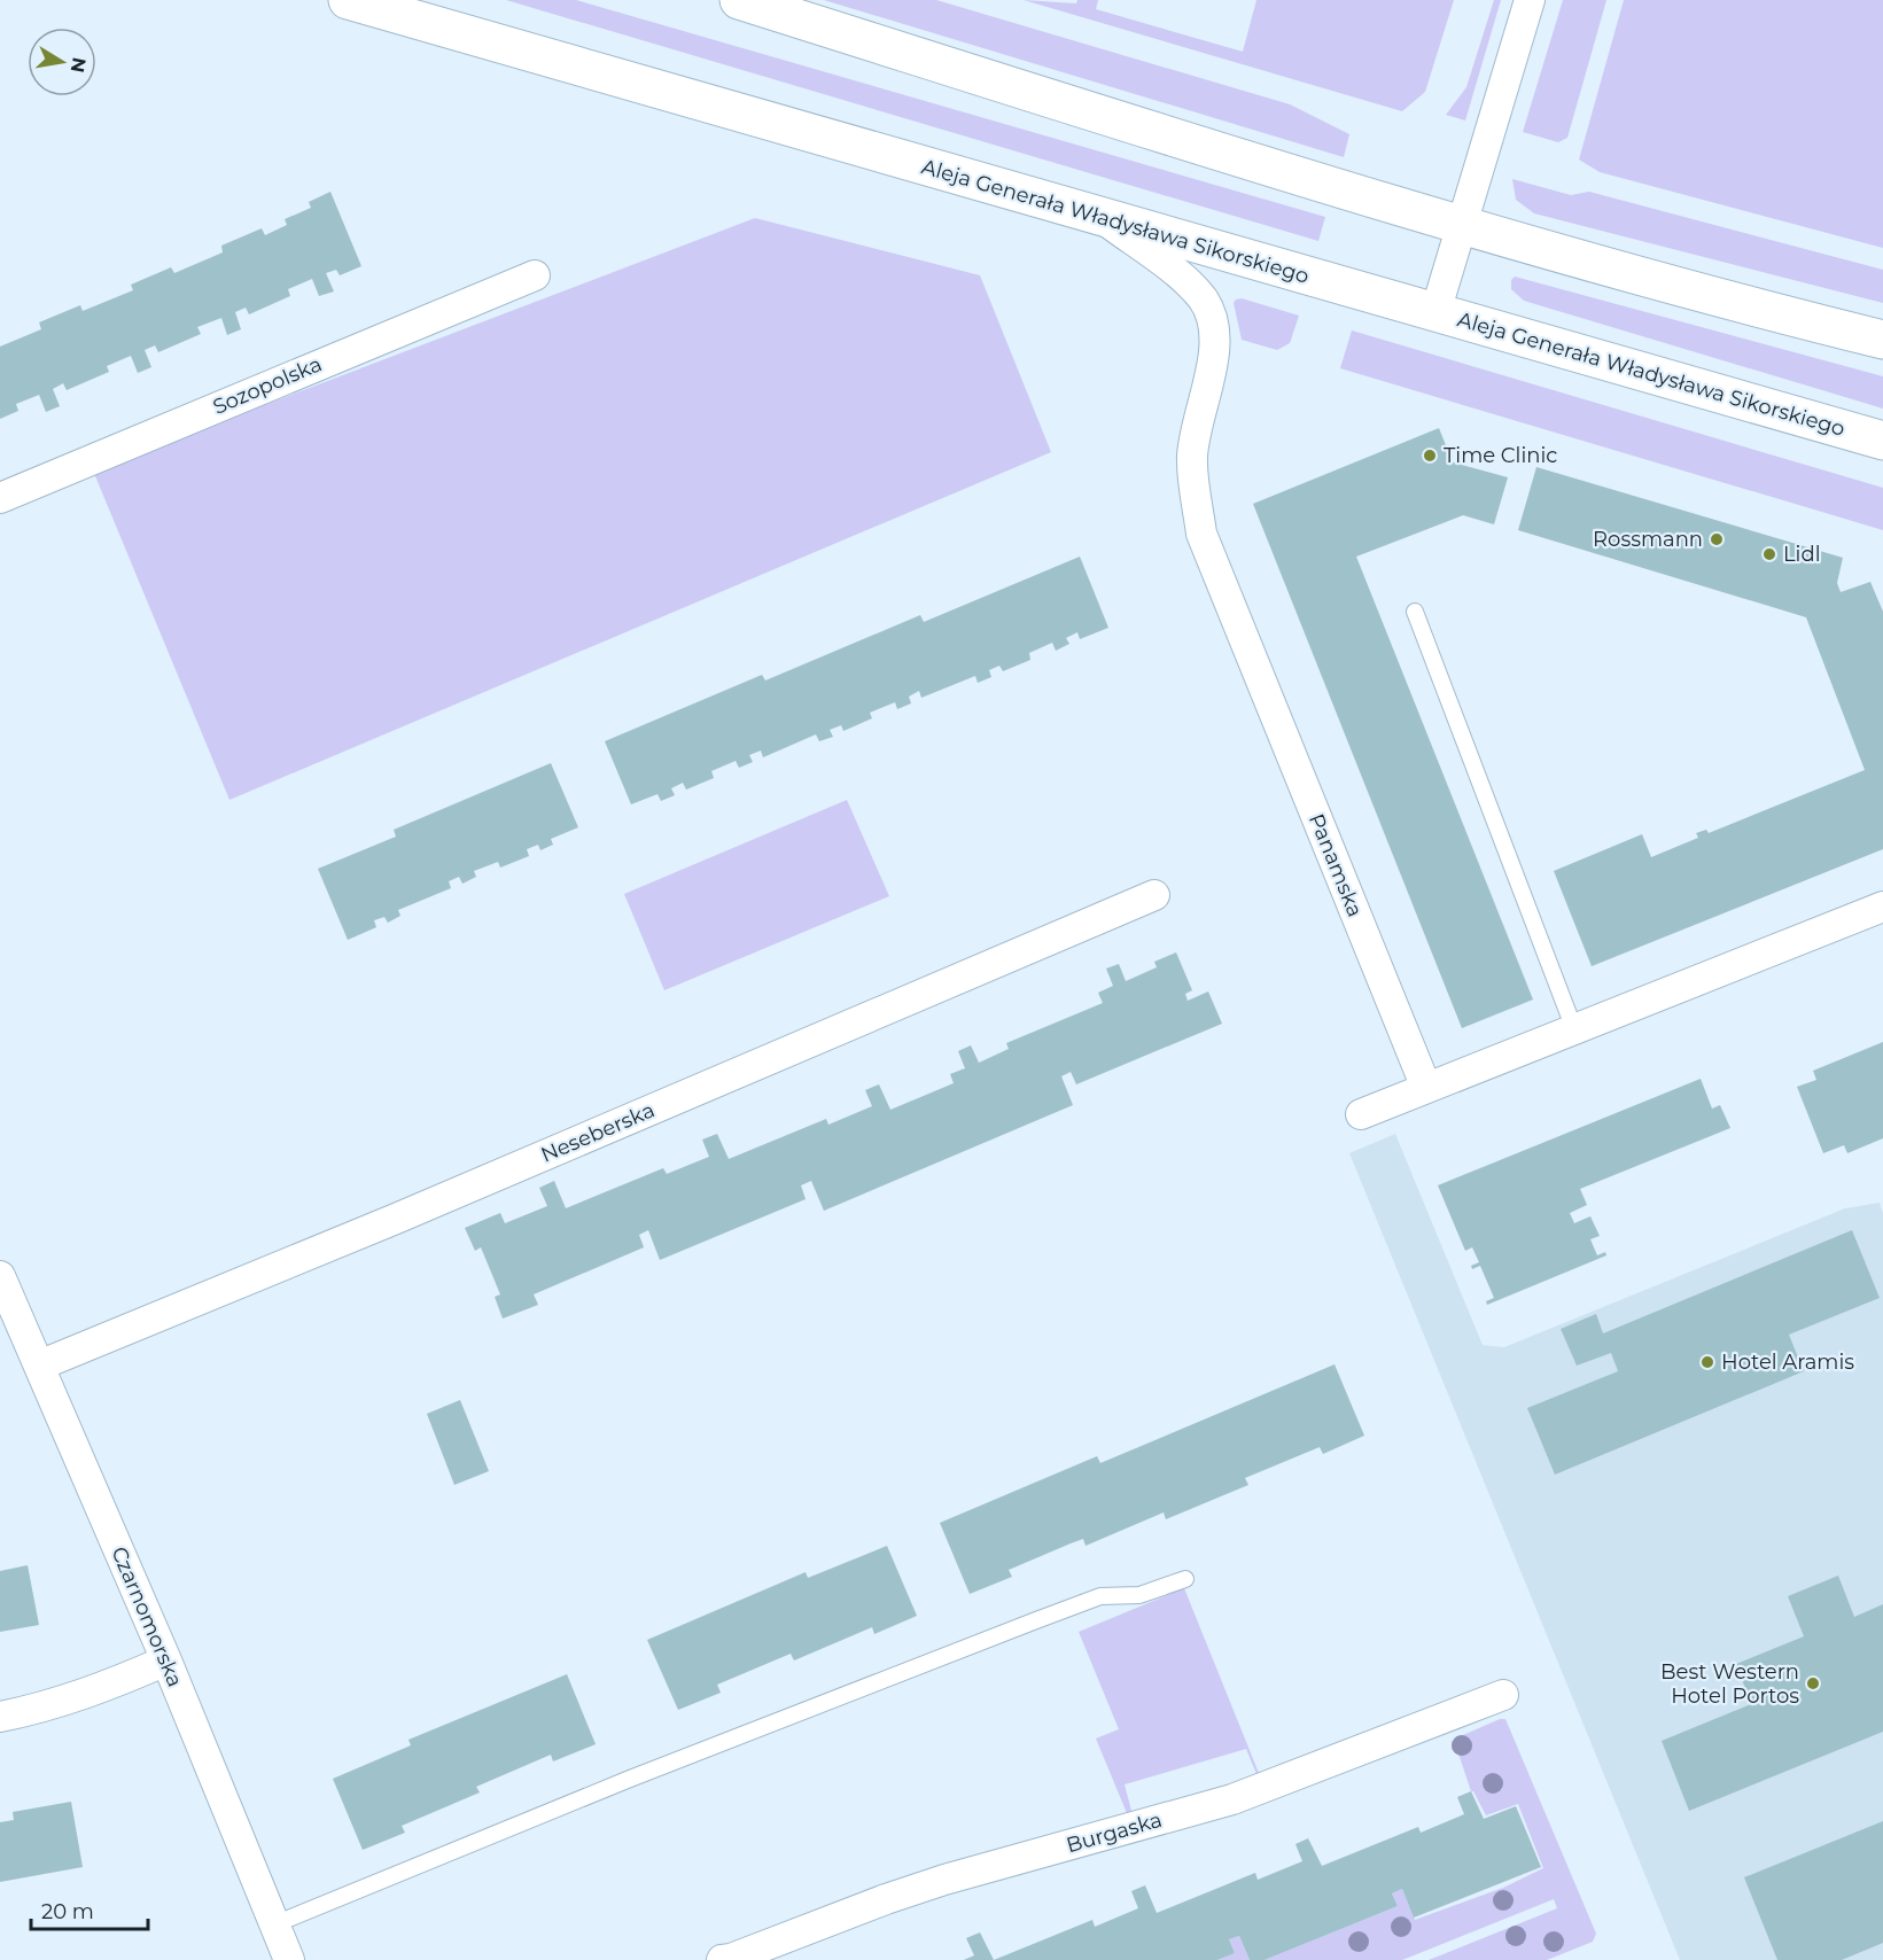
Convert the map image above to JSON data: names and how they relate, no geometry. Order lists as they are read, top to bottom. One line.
{"streets":{"main road":["Aleja Generała Władysława Sikorskiego"],"street":["Sozopolska","Panamska","Neseberska","Czarnomorska","Burgaska"]},"crossings":[["Aleja Generała Władysława Sikorskiego","Panamska"],["Neseberska","Czarnomorska"]],"places":["Time Clinic","Rossmann","Lidl","Hotel Aramis","Best Western Hotel Portos"],"scale_bar":"20 m","north":"right"}
